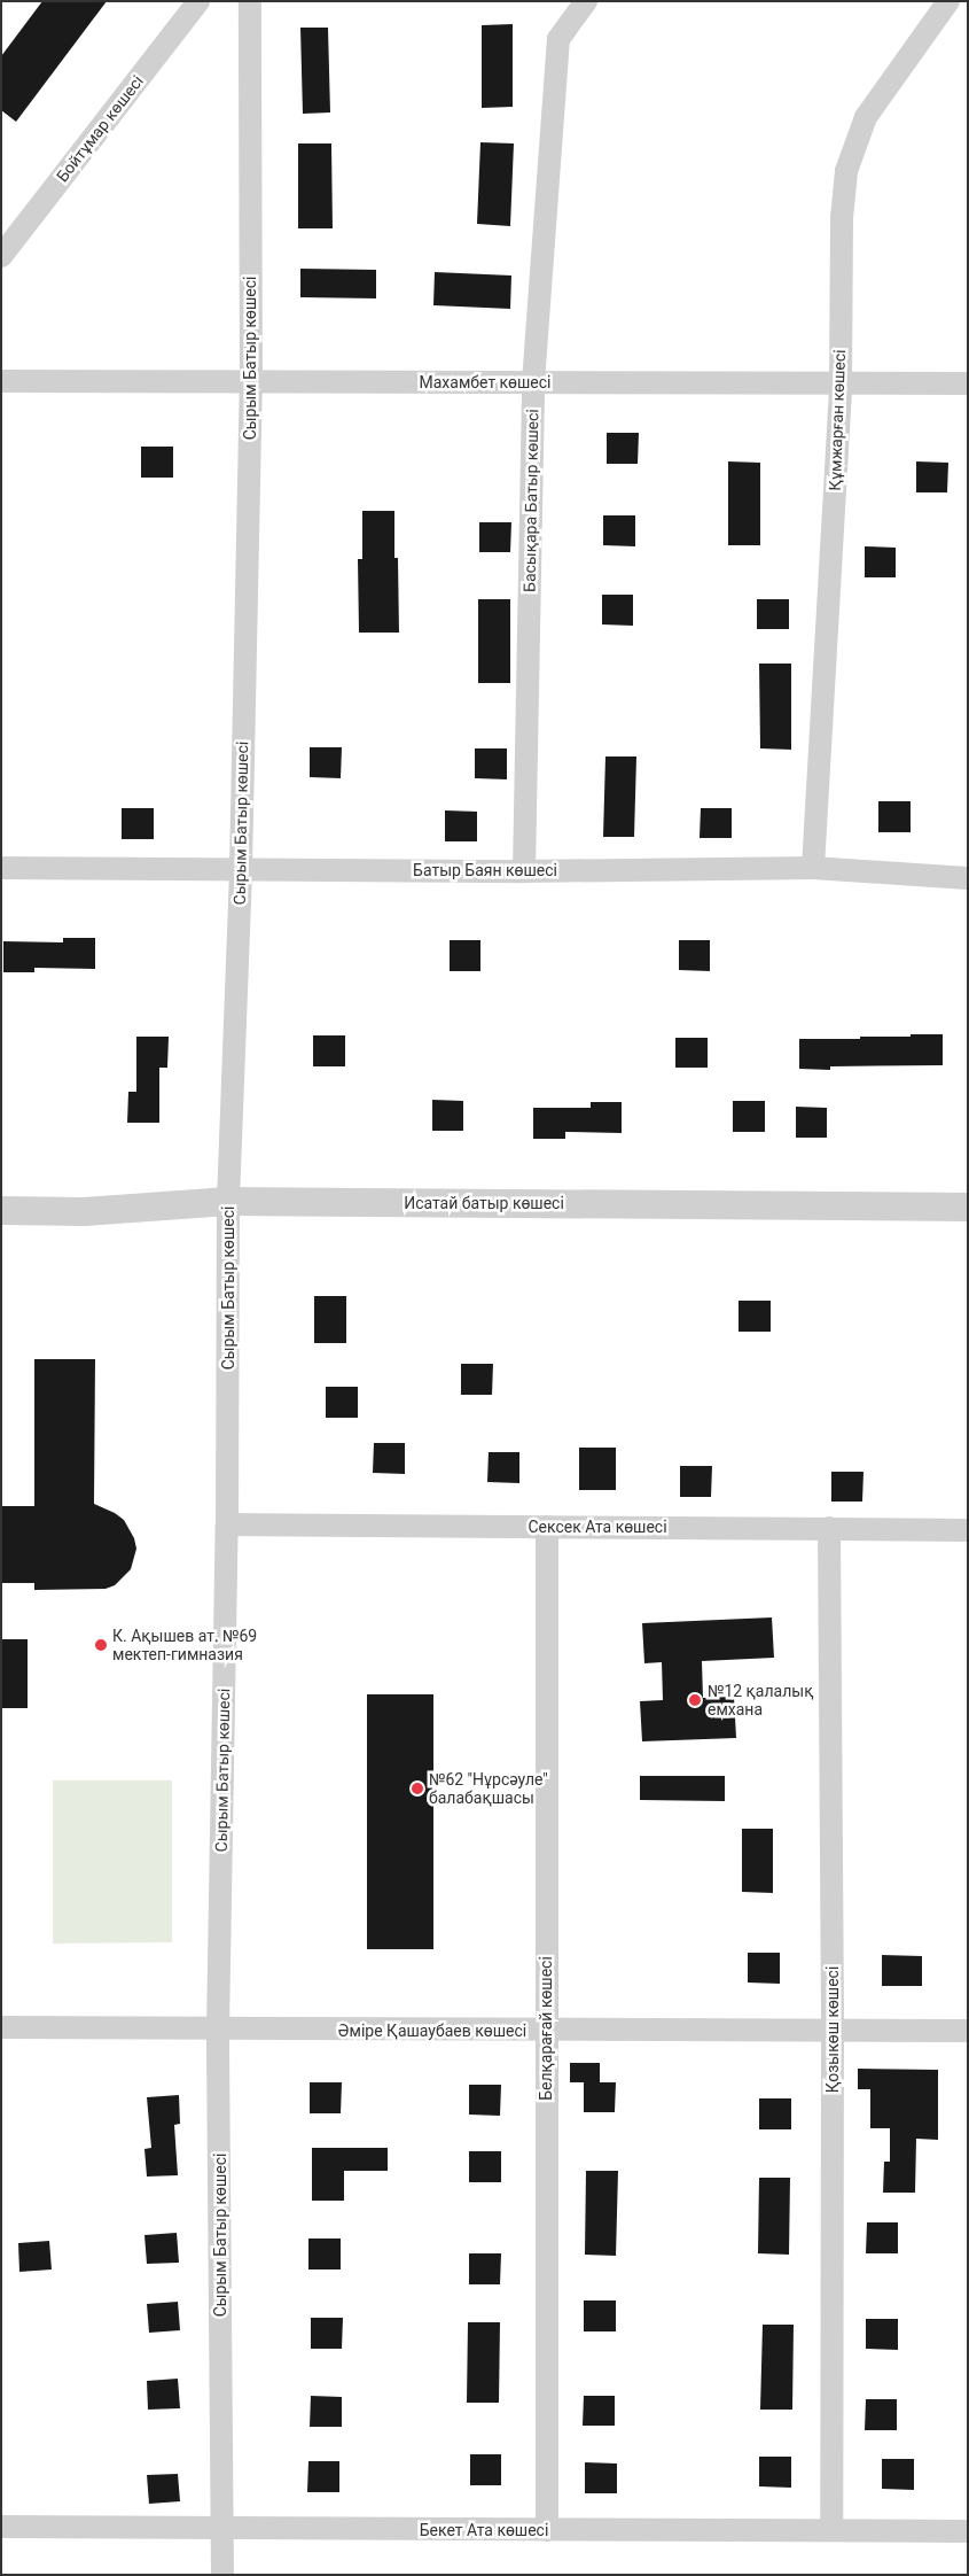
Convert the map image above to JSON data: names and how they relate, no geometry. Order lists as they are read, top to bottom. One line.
{"streets":{"street":["Бойтұмар көшесі","Сырым Батыр көшесі","Махамбет көшесі","Құмжарған көшесі","Басықара Батыр көшесі","Батыр Баян көшесі","Исатай батыр көшесі","Сексек Ата көшесі","Белқарағай көшесі","Қозыкөш көшесі","Әміре Қашаубаев көшесі","Бекет Ата көшесі"]},"crossings":[["Сырым Батыр көшесі","Махамбет көшесі"],["Сырым Батыр көшесі","Батыр Баян көшесі"],["Сырым Батыр көшесі","Исатай батыр көшесі"],["Сырым Батыр көшесі","Сексек Ата көшесі"],["Сырым Батыр көшесі","Әміре Қашаубаев көшесі"],["Сырым Батыр көшесі","Бекет Ата көшесі"],["Махамбет көшесі","Құмжарған көшесі"],["Махамбет көшесі","Басықара Батыр көшесі"],["Құмжарған көшесі","Батыр Баян көшесі"],["Басықара Батыр көшесі","Батыр Баян көшесі"],["Сексек Ата көшесі","Белқарағай көшесі"],["Сексек Ата көшесі","Қозыкөш көшесі"],["Белқарағай көшесі","Әміре Қашаубаев көшесі"],["Белқарағай көшесі","Бекет Ата көшесі"],["Қозыкөш көшесі","Әміре Қашаубаев көшесі"],["Қозыкөш көшесі","Бекет Ата көшесі"]],"places":["К. Ақышев ат. №69 мектеп-гимназия","№12 қалалық емхана","№62 \"Нұрсәуле\" балабақшасы"]}
